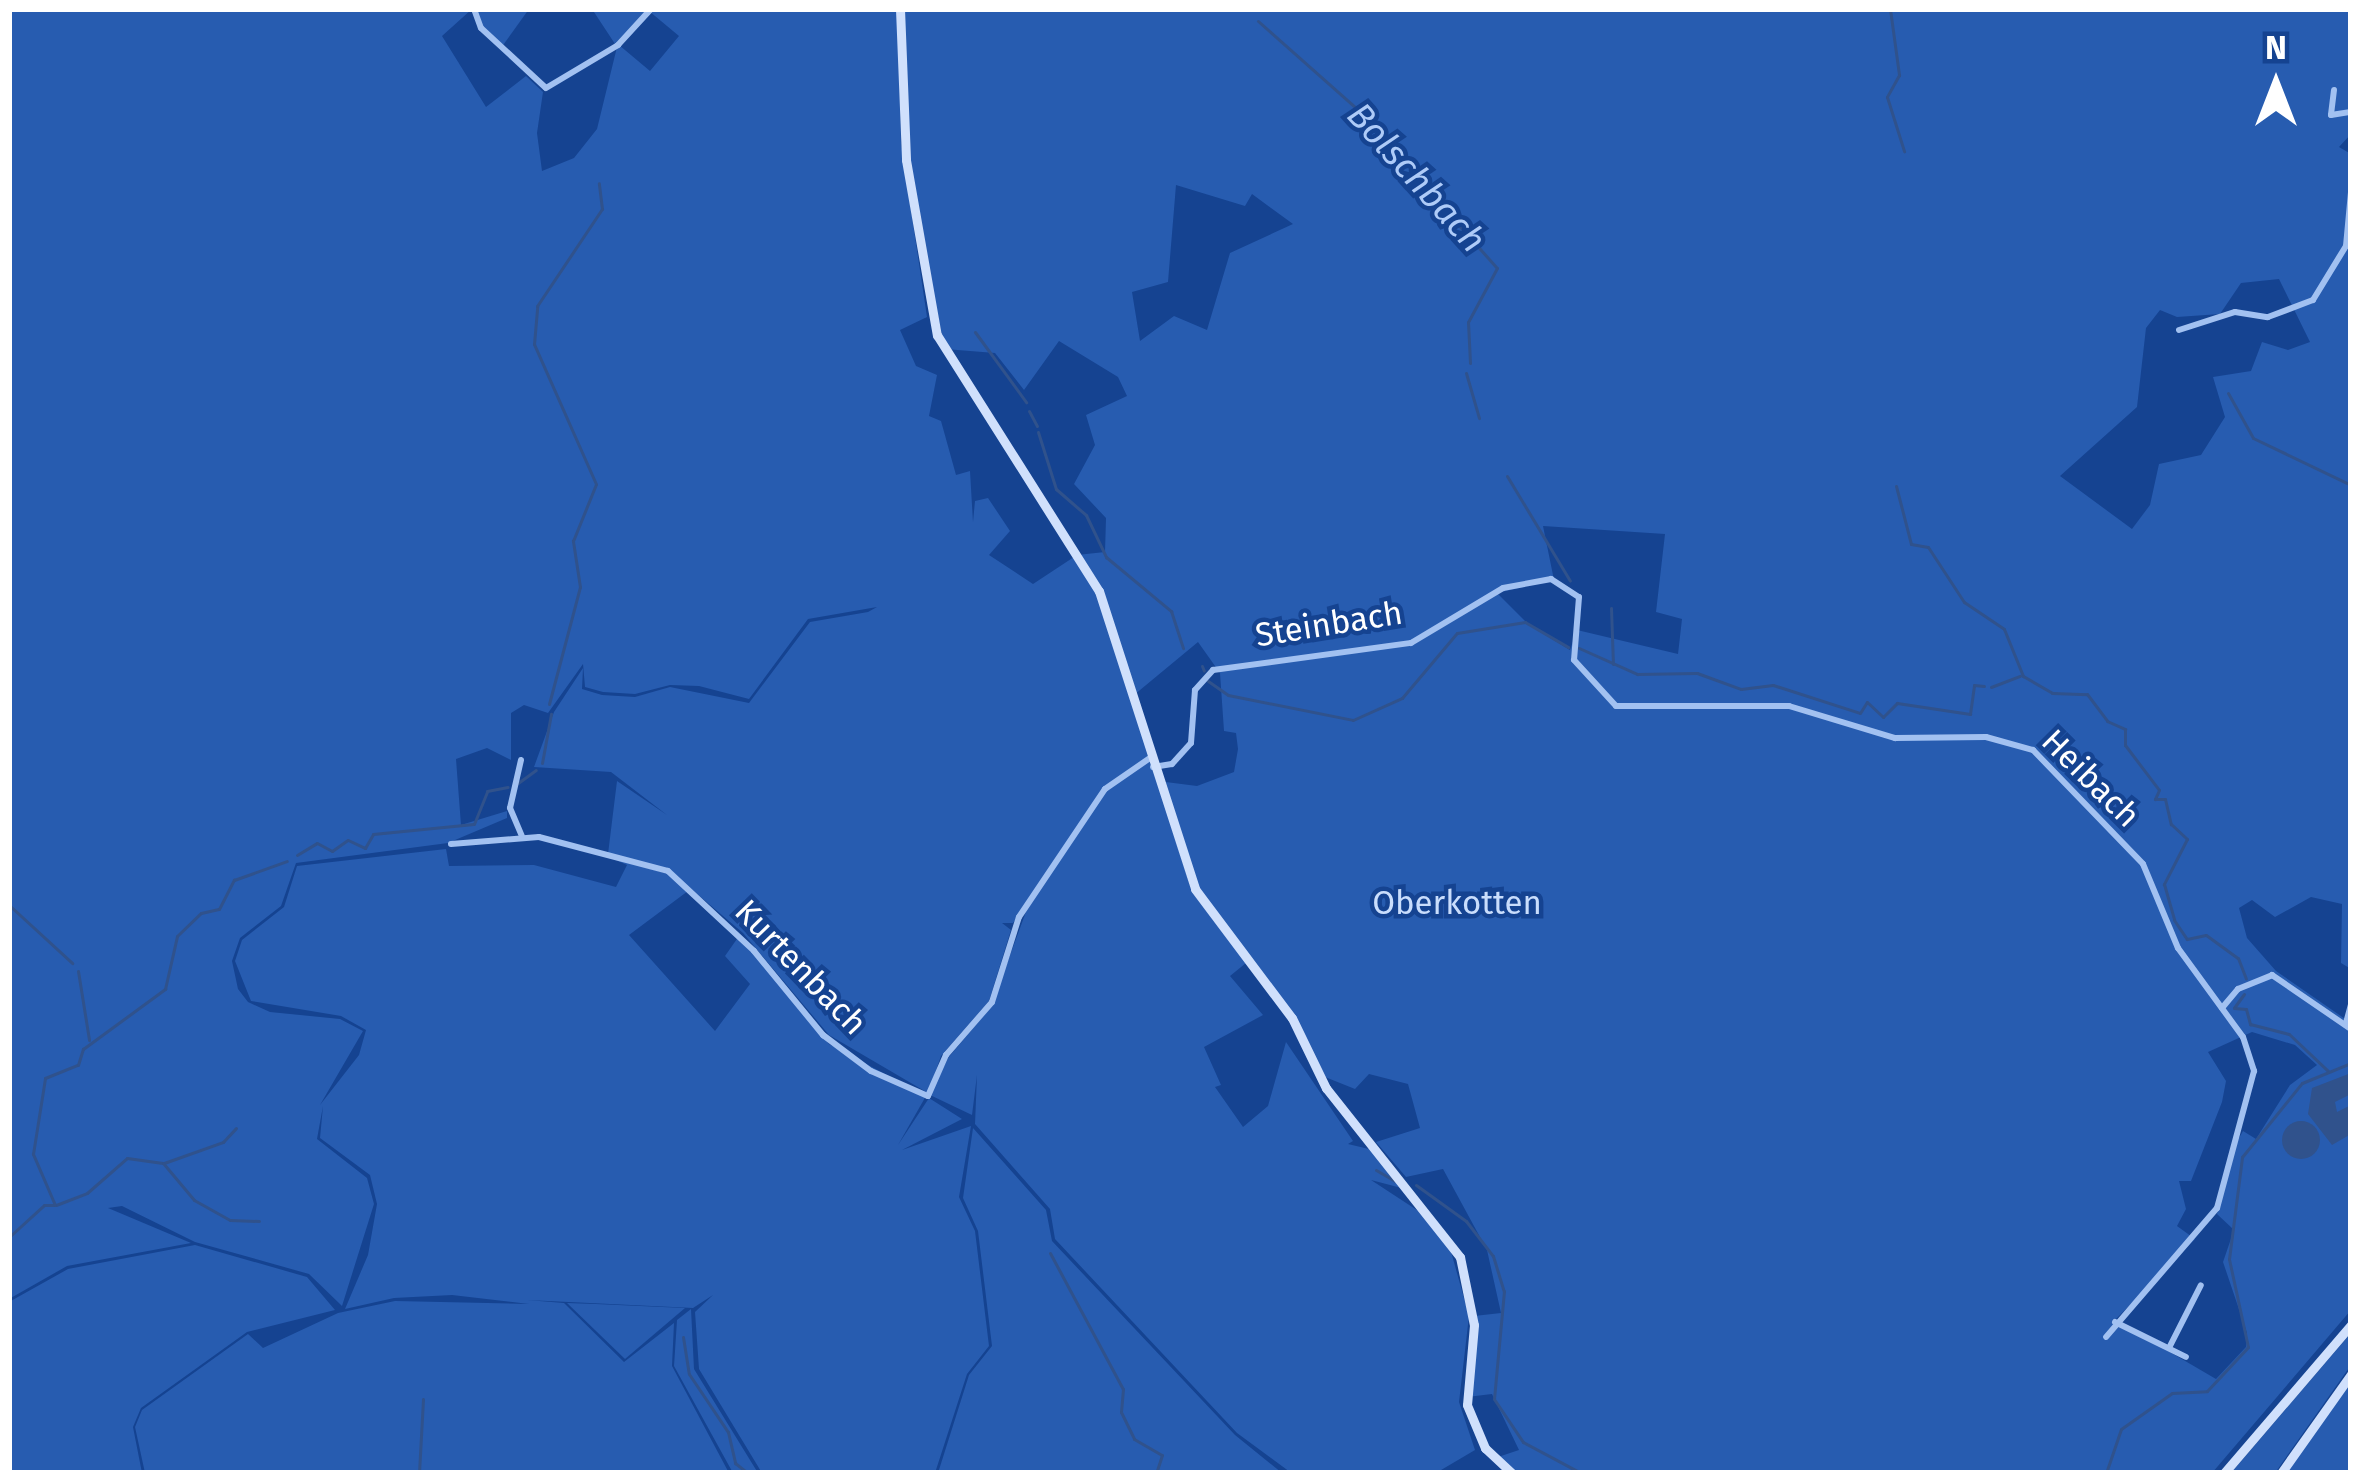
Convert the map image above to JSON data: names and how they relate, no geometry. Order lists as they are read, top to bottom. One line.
{"streets":{"street":["Steinbach","Heibach","Kurtenbach"]},"crossings":[["Steinbach","Heibach"],["Steinbach","Kurtenbach"]],"water":["Bolschbach"],"parks":["Oberkotten"],"north":"top"}
